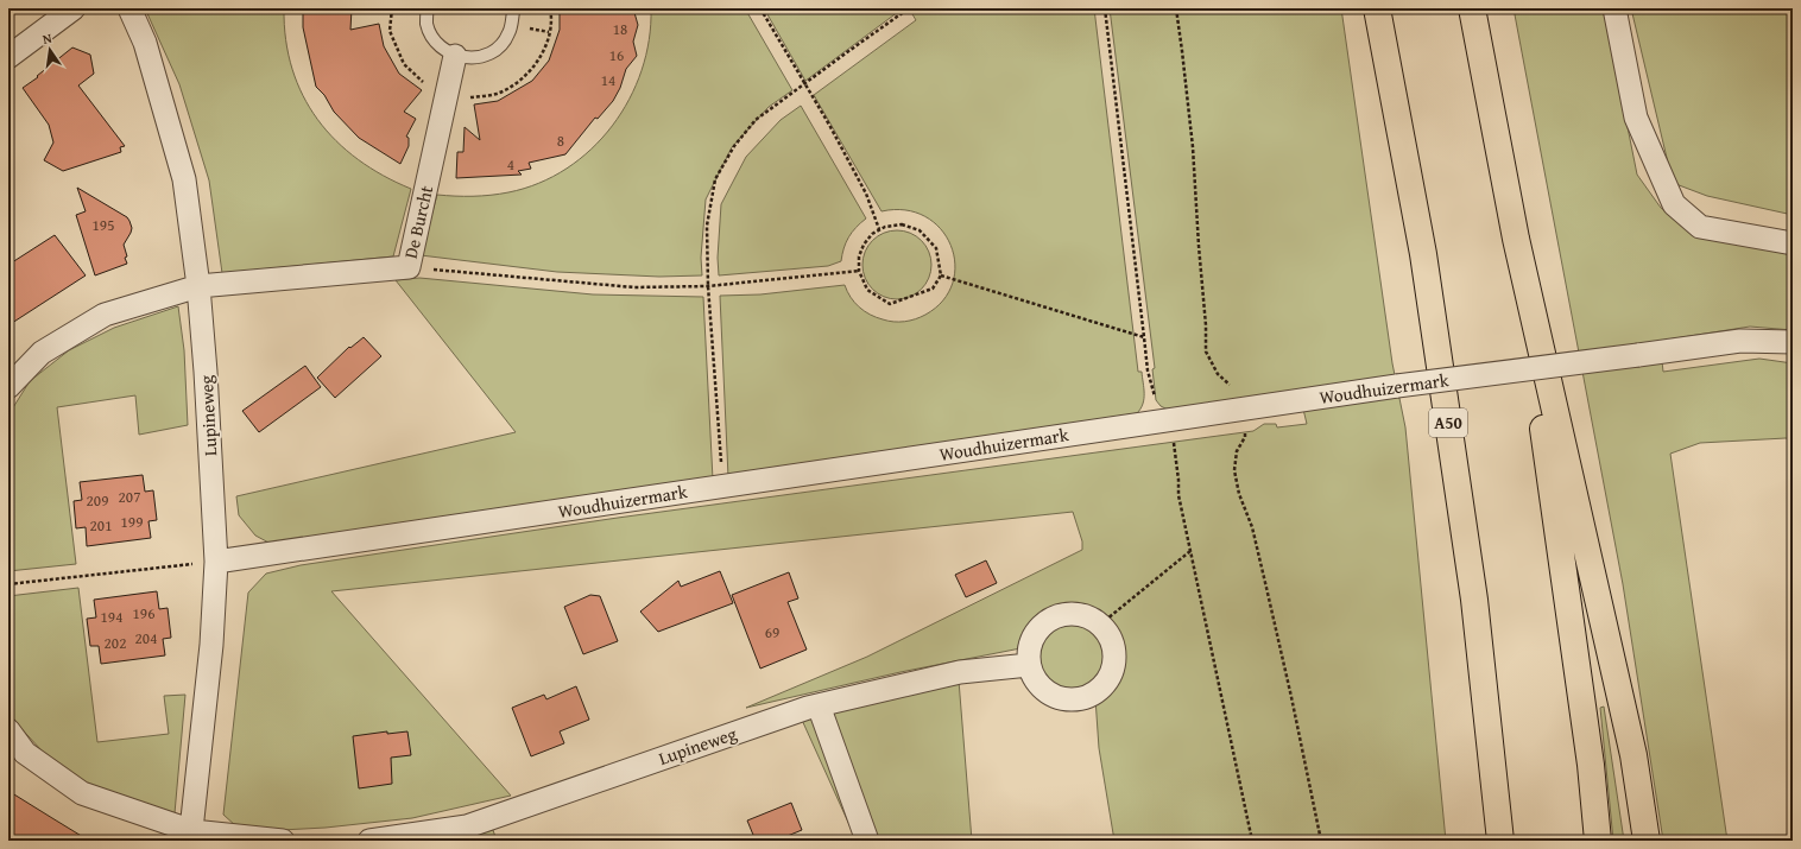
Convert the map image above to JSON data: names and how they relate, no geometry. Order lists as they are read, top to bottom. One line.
{"streets":{"highway":["A50"],"street":["De Burcht","Woudhuizermark","Lupineweg"]},"crossings":[["De Burcht","Lupineweg"],["Woudhuizermark","Lupineweg"]],"house_numbers":["18","16","14","8","4","195","207","209","199","201","196","194","69","204","202"],"north":"top"}
